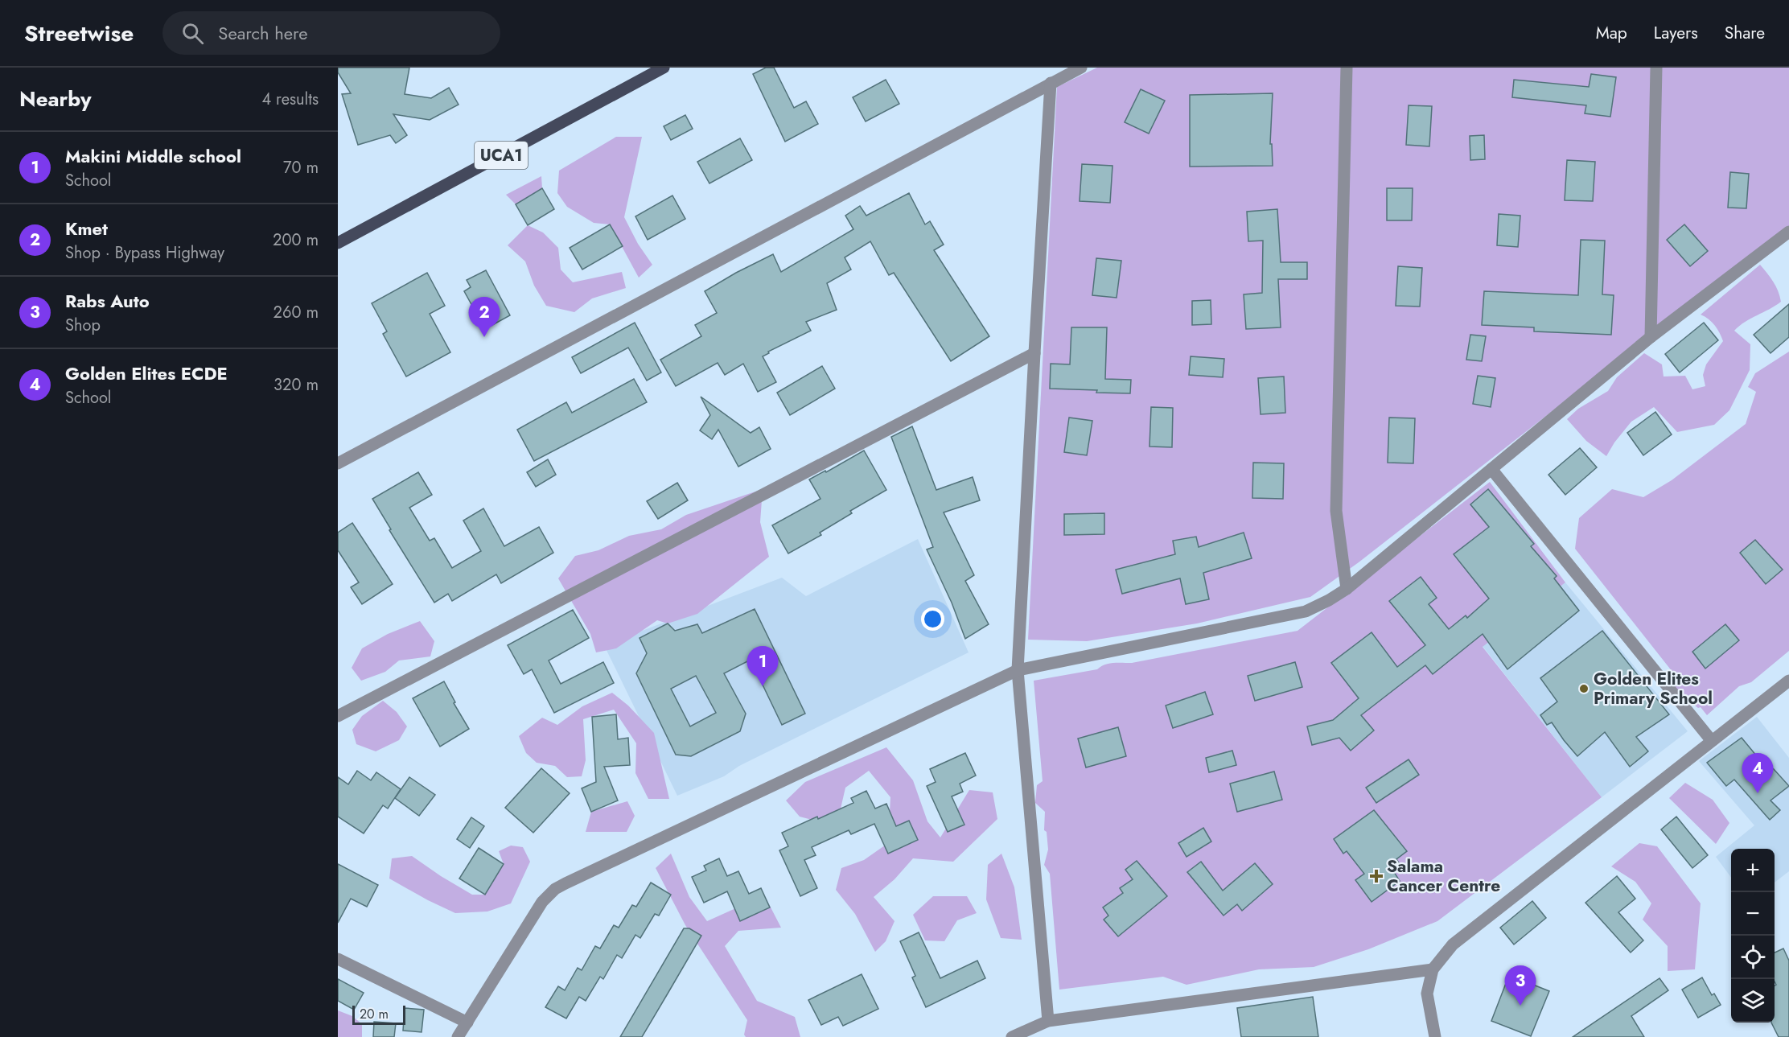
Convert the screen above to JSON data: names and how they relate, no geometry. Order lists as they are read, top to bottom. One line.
{"streets":{"main road":["UCA1"]},"places":{"other":["Golden Elites Primary School"],"health":["Salama Cancer Centre"]},"scale_bar":"20 m","page":{"header":"Streetwise","search":"Search here","nav":["Map","Layers","Share"],"heading":["Nearby","4 results"],"list":[{"mark":"1","name":"Makini Middle school","note":"School","value":"70 m"},{"mark":"2","name":"Kmet","note":"Shop · Bypass Highway","value":"200 m"},{"mark":"3","name":"Rabs Auto","note":"Shop","value":"260 m"},{"mark":"4","name":"Golden Elites ECDE","note":"School","value":"320 m"}],"pins":["2","1","4","3"],"map_buttons":["+","−"],"scale":"20 m"}}
